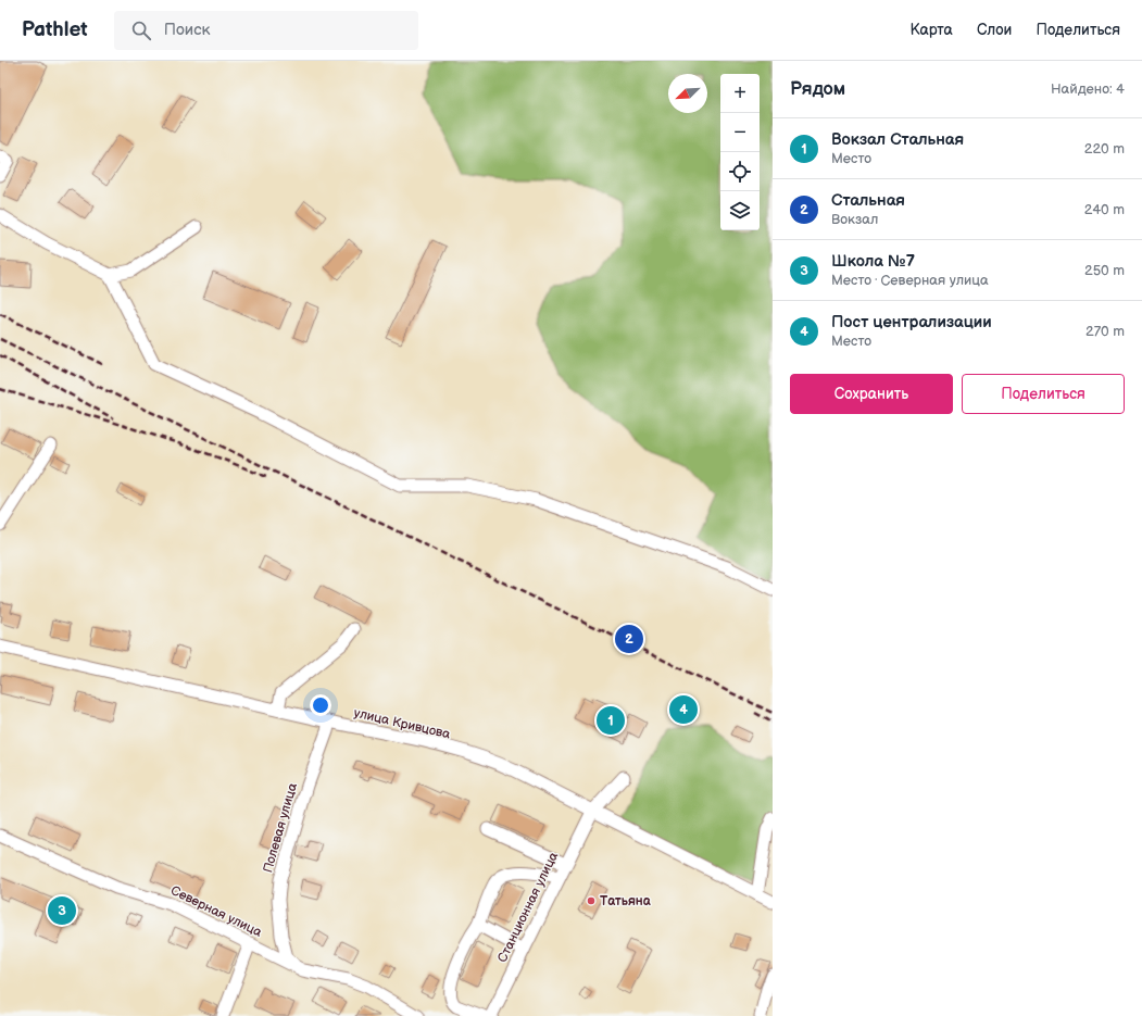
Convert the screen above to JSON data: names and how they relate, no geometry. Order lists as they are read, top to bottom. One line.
{"streets":{"street":["улица Кривцова","Полевая улица","Станционная улица","Северная улица"]},"crossings":[["улица Кривцова","Полевая улица"],["улица Кривцова","Станционная улица"],["Полевая улица","Северная улица"]],"places":["Татьяна"],"north":"bottom left","page":{"header":"Pathlet","search":"Поиск","nav":["Карта","Слои","Поделиться"],"heading":["Рядом","Найдено: 4"],"map_buttons":["+","−"],"list":[{"mark":"1","name":"Вокзал Стальная","note":"Место","value":"220 m"},{"mark":"2","name":"Стальная","note":"Вокзал","value":"240 m"},{"mark":"3","name":"Школа №7","note":"Место · Северная улица","value":"250 m"},{"mark":"4","name":"Пост централизации","note":"Место","value":"270 m"}],"buttons":["Сохранить","Поделиться"],"pins":["2","4","1","3"]}}
